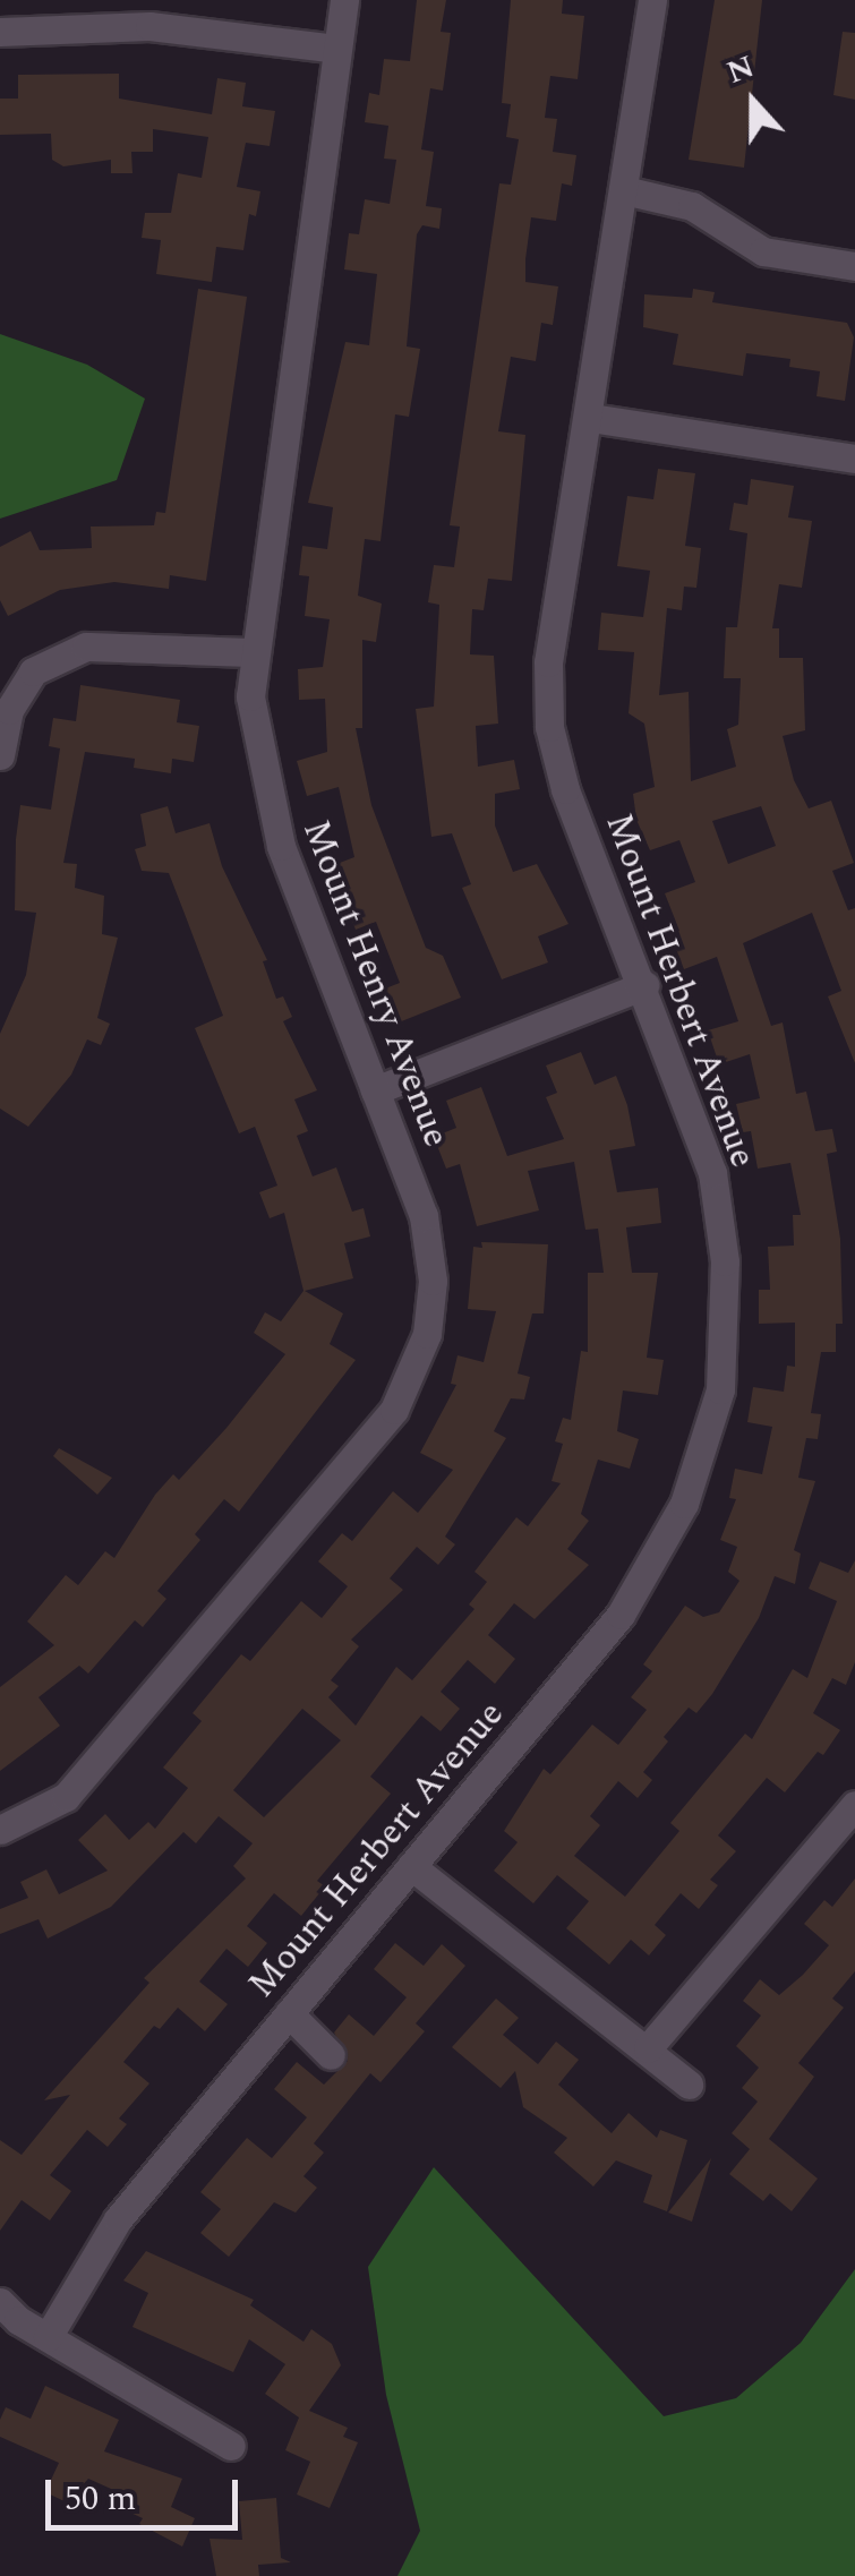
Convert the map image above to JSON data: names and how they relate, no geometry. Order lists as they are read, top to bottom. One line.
{"streets":{"street":["Mount Henry Avenue","Mount Herbert Avenue"]},"scale_bar":"50 m","north":"top"}
